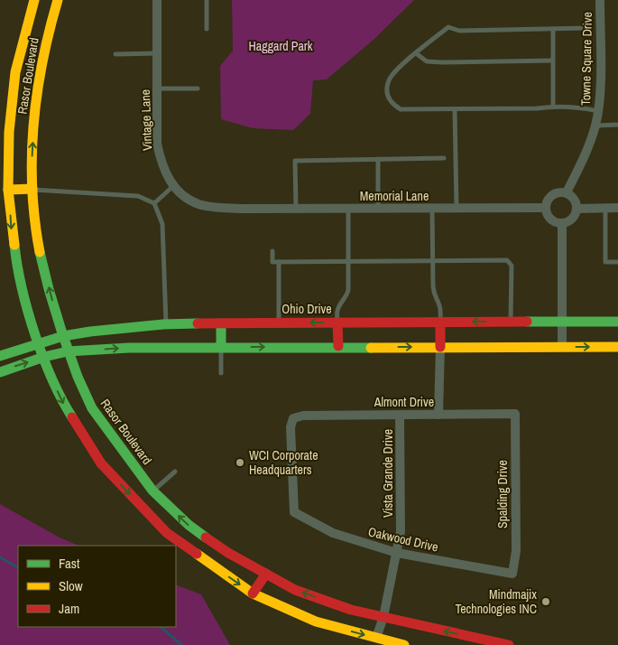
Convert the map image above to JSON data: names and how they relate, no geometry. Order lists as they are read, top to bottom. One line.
{"streets":{"main road":["Rasor Boulevard","Ohio Drive"],"street":["Towne Square Drive","Vintage Lane","Memorial Lane","Almont Drive","Vista Grande Drive","Spalding Drive","Oakwood Drive"]},"crossings":[["Towne Square Drive","Memorial Lane"],["Rasor Boulevard","Ohio Drive"],["Rasor Boulevard","Vista Grande Drive"],["Vintage Lane","Memorial Lane"],["Almont Drive","Vista Grande Drive"],["Almont Drive","Spalding Drive"],["Almont Drive","Oakwood Drive"],["Vista Grande Drive","Oakwood Drive"],["Spalding Drive","Oakwood Drive"]],"parks":["Haggard Park"],"places":["WCI Corporate Headquarters","Mindmajix Technologies INC"],"legend":["Fast","Slow","Jam"]}
